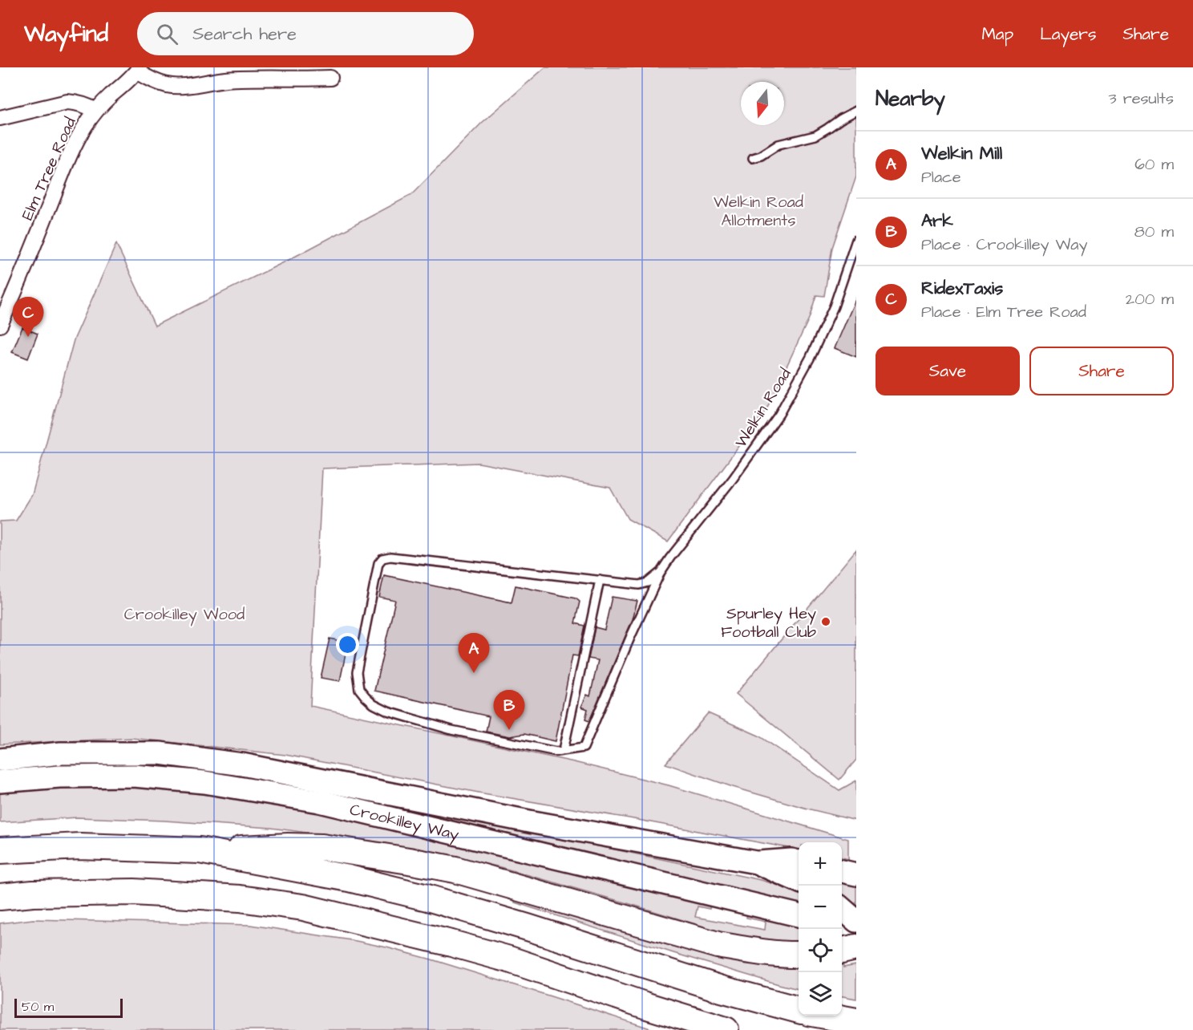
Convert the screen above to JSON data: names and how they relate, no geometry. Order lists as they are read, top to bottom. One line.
{"streets":{"main road":["Crookilley Way"],"street":["Elm Tree Road"],"lane":["Welkin Road"]},"parks":["Welkin Road Allotments","Crookilley Wood"],"places":["Spurley Hey Football Club"],"scale_bar":"50 m","north":"bottom","page":{"header":"Wayfind","search":"Search here","nav":["Map","Layers","Share"],"heading":["Nearby","3 results"],"list":[{"mark":"A","name":"Welkin Mill","note":"Place","value":"60 m"},{"mark":"B","name":"Ark","note":"Place · Crookilley Way","value":"80 m"},{"mark":"C","name":"RidexTaxis","note":"Place · Elm Tree Road","value":"200 m"}],"pins":["C","A","B"],"buttons":["Save","Share"],"map_buttons":["+","−"],"scale":"50 m"}}
